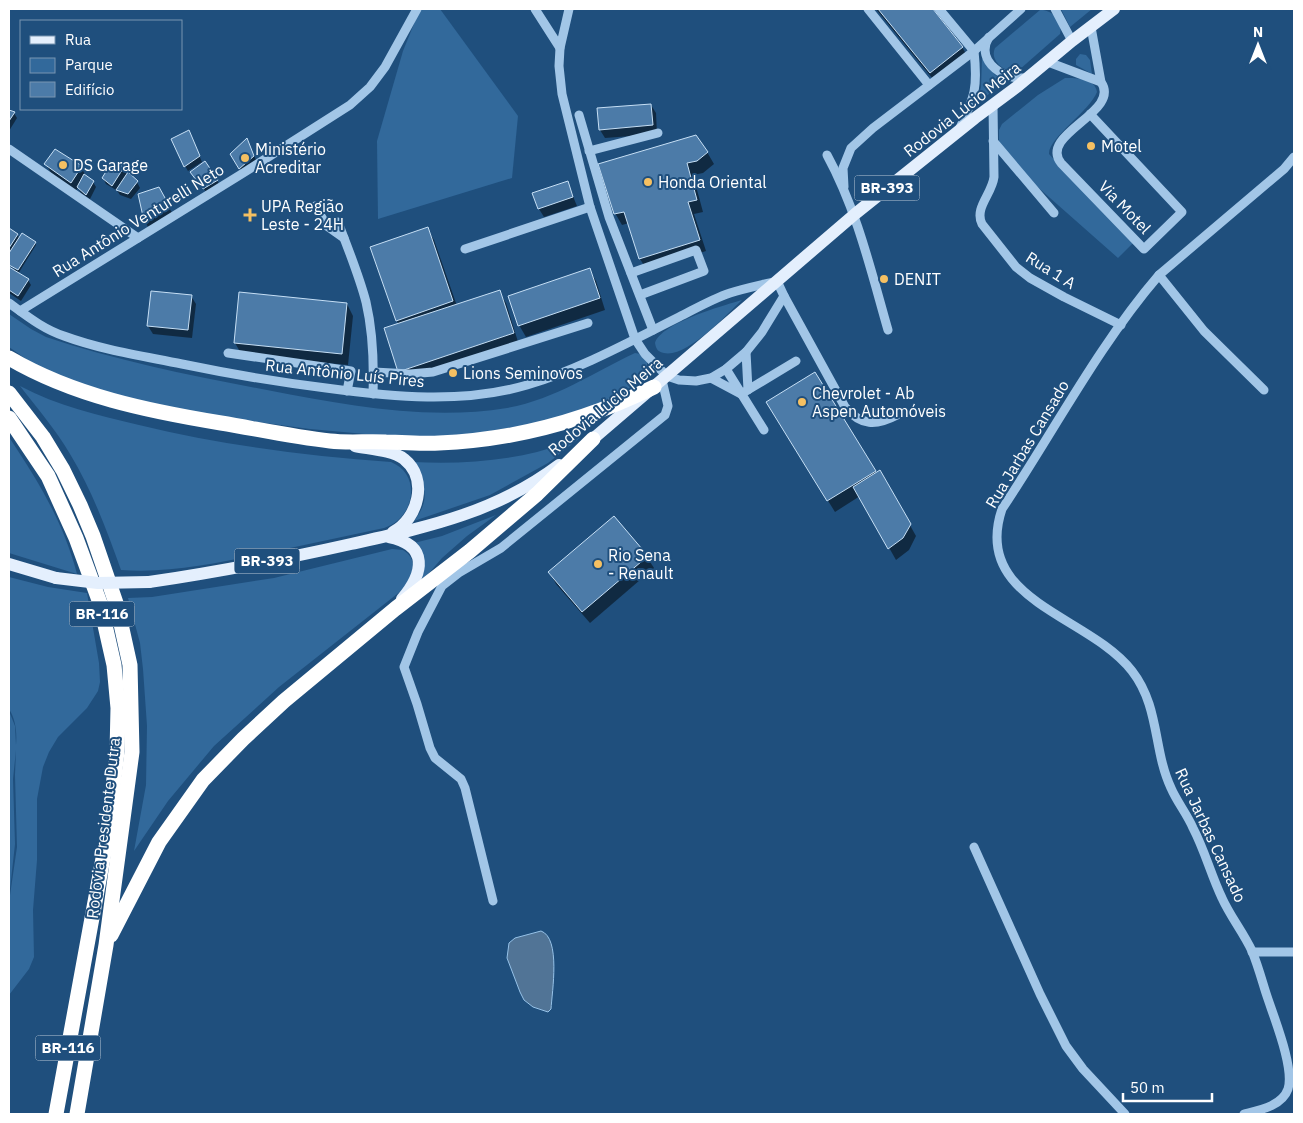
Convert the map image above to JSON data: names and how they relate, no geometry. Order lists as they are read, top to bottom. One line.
{"streets":{"highway":["BR-116","Rodovia Presidente Dutra"],"main road":["Rodovia Lúcio Meira","BR-393"],"street":["Via Motel","Rua Antônio Venturelli Neto","Rua 1 A","Rua Antônio Luís Pires","Rua Jarbas Cansado"]},"crossings":[["Rodovia Lúcio Meira","Rua 1 A"],["Rodovia Lúcio Meira","Rua Antônio Luís Pires"],["Rua Antônio Venturelli Neto","Rua Antônio Luís Pires"],["Rua 1 A","Rua Jarbas Cansado"]],"places":{"other":["Motel","Ministério Acreditar","DS Garage","Honda Oriental","DENIT","Lions Seminovos","Chevrolet - Ab Aspen Automóveis","Rio Sena - Renault"],"health":["UPA Região Leste - 24H"]},"legend":["Rua","Parque","Edifício"],"scale_bar":"50 m","north":"top"}
